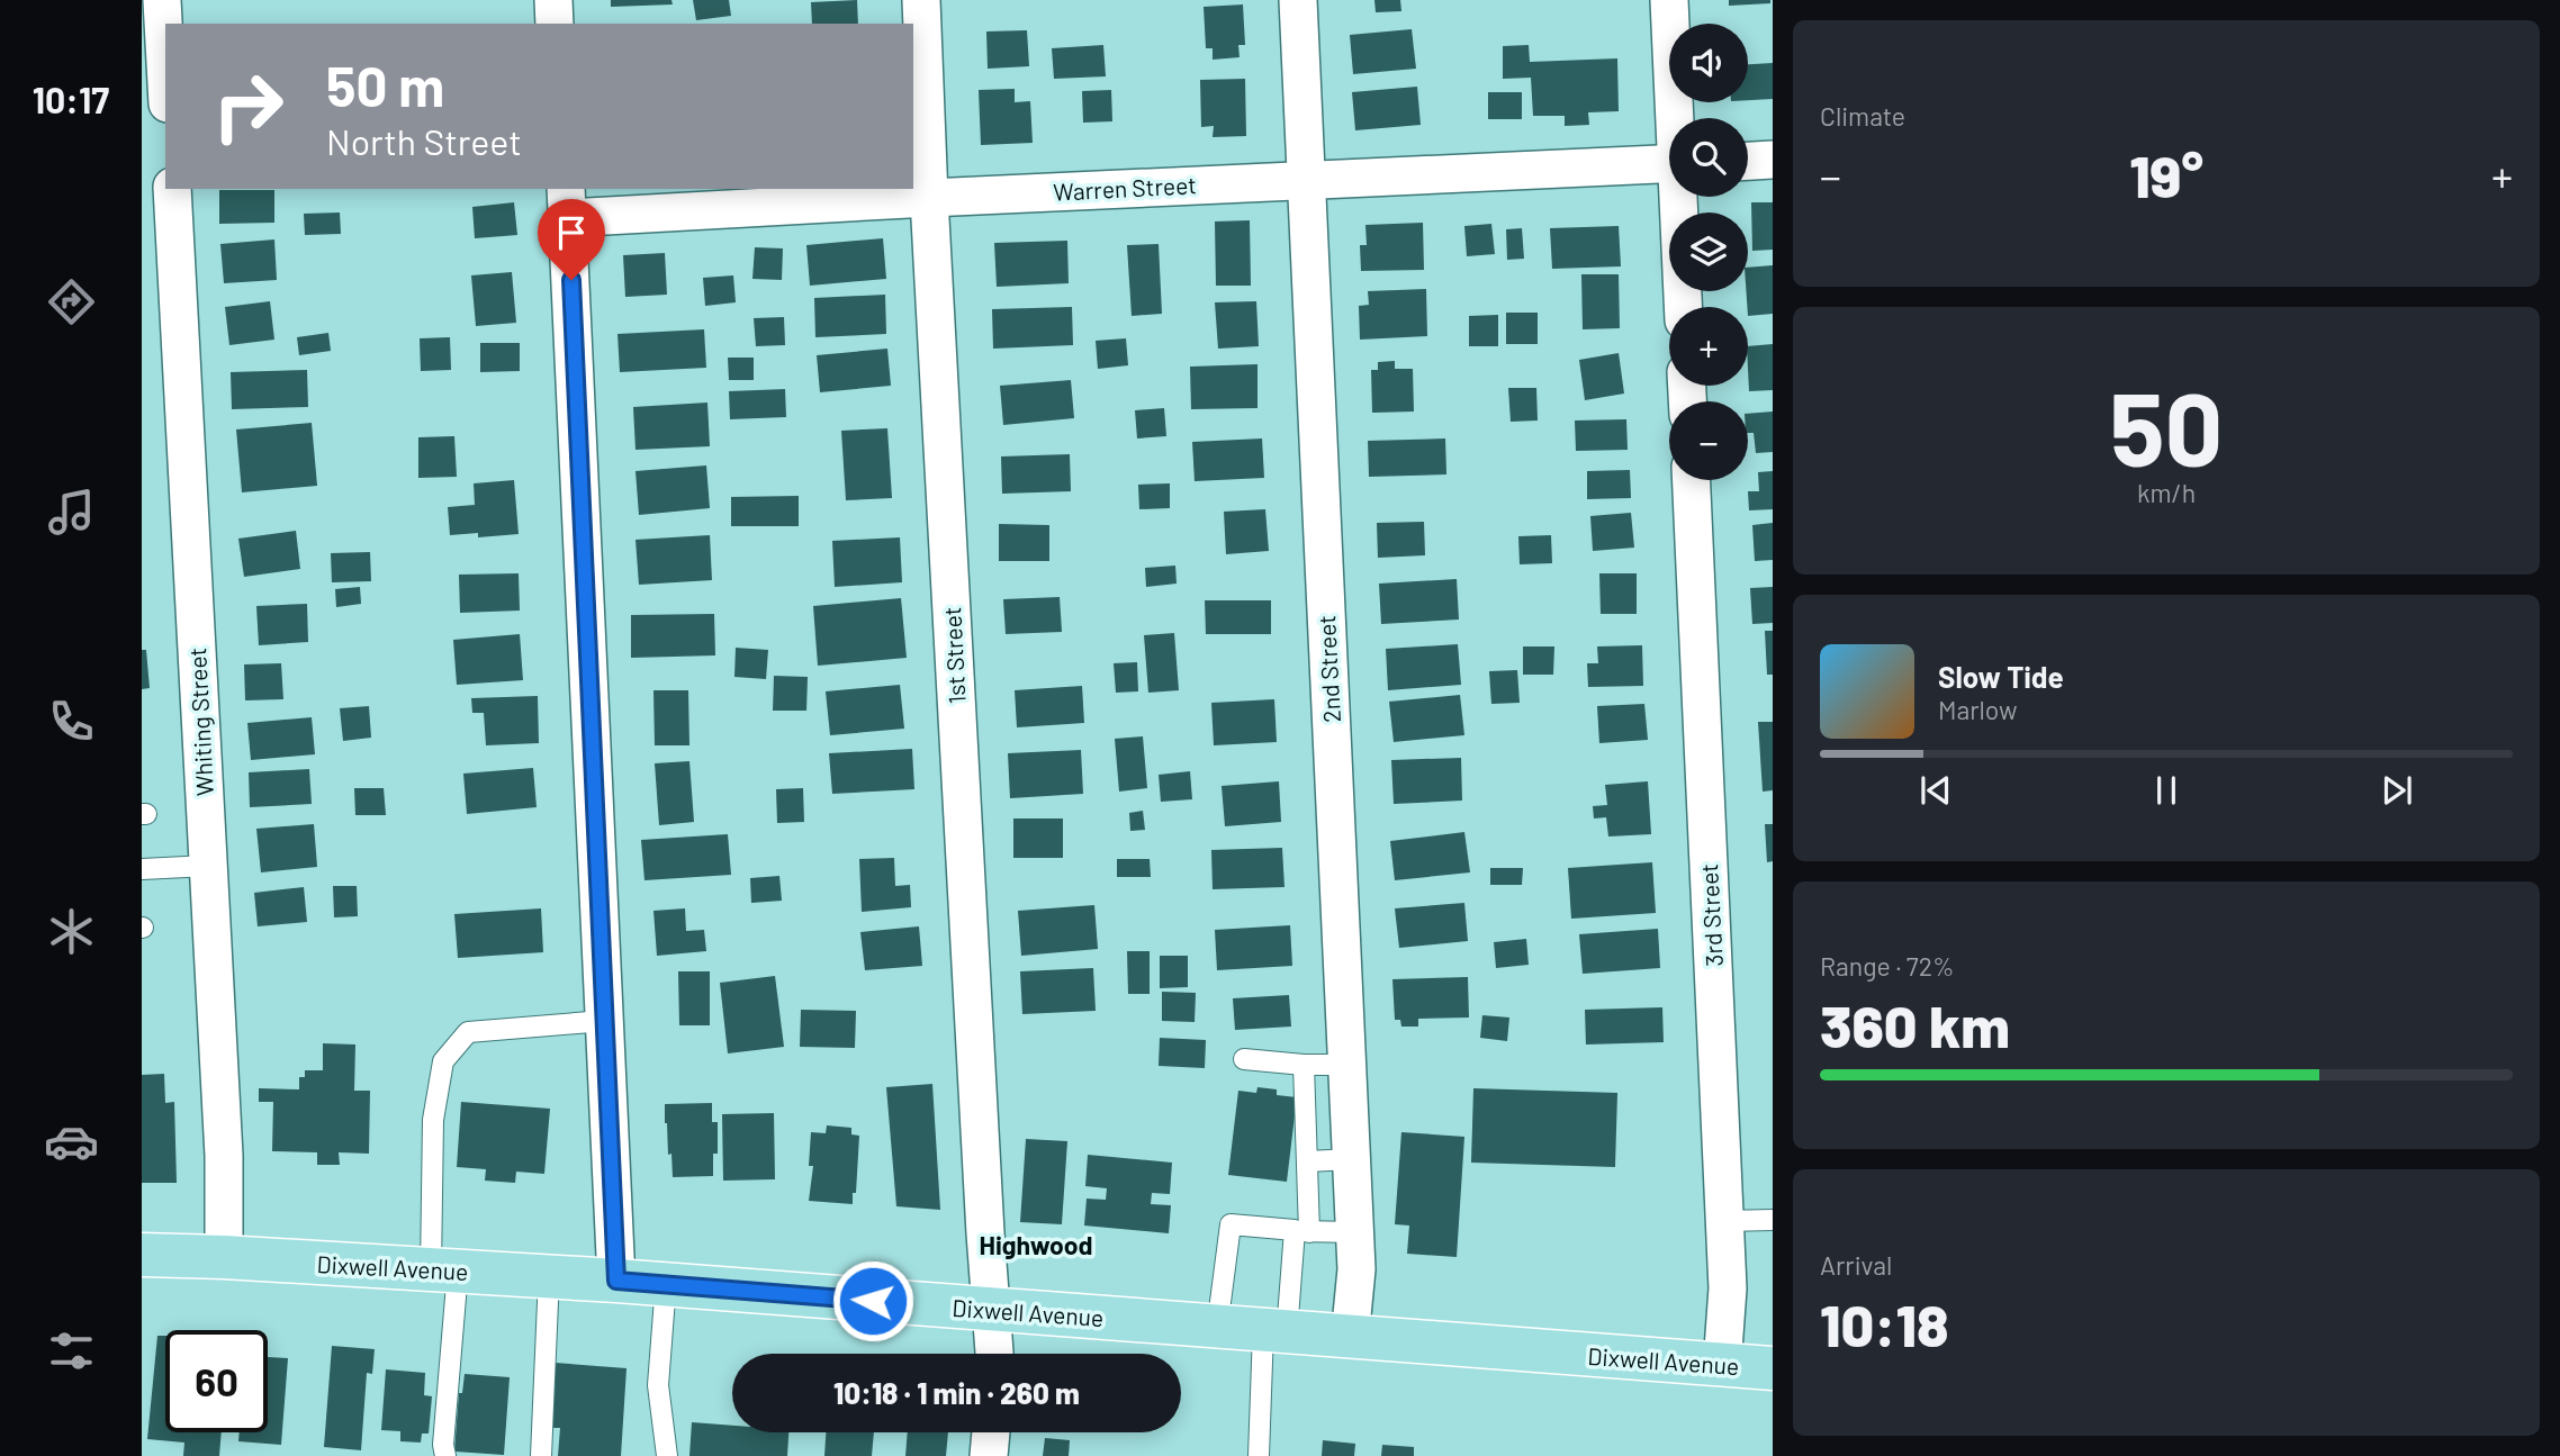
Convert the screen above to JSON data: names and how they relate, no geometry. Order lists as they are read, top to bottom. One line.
{"streets":{"main road":["Dixwell Avenue"],"street":["Warren Street","1st Street","2nd Street","Whiting Street","3rd Street"]},"crossings":[["Warren Street","1st Street"],["Warren Street","2nd Street"],["1st Street","Dixwell Avenue"],["2nd Street","Dixwell Avenue"],["Whiting Street","Dixwell Avenue"],["3rd Street","Dixwell Avenue"]],"districts":["Highwood"],"page":{"tabs":"10:17","tile":["Climate",["50","km/h"],["Range · 72%","360 km"],["Arrival","10:18"]],"map_buttons":["+","−"],"turn":["50 m","North Street"],"heat":["−","19°","+"],"song":["Slow Tide","Marlow"],"limit":"60","trip":"10:18 · 1 min · 260 m"}}
